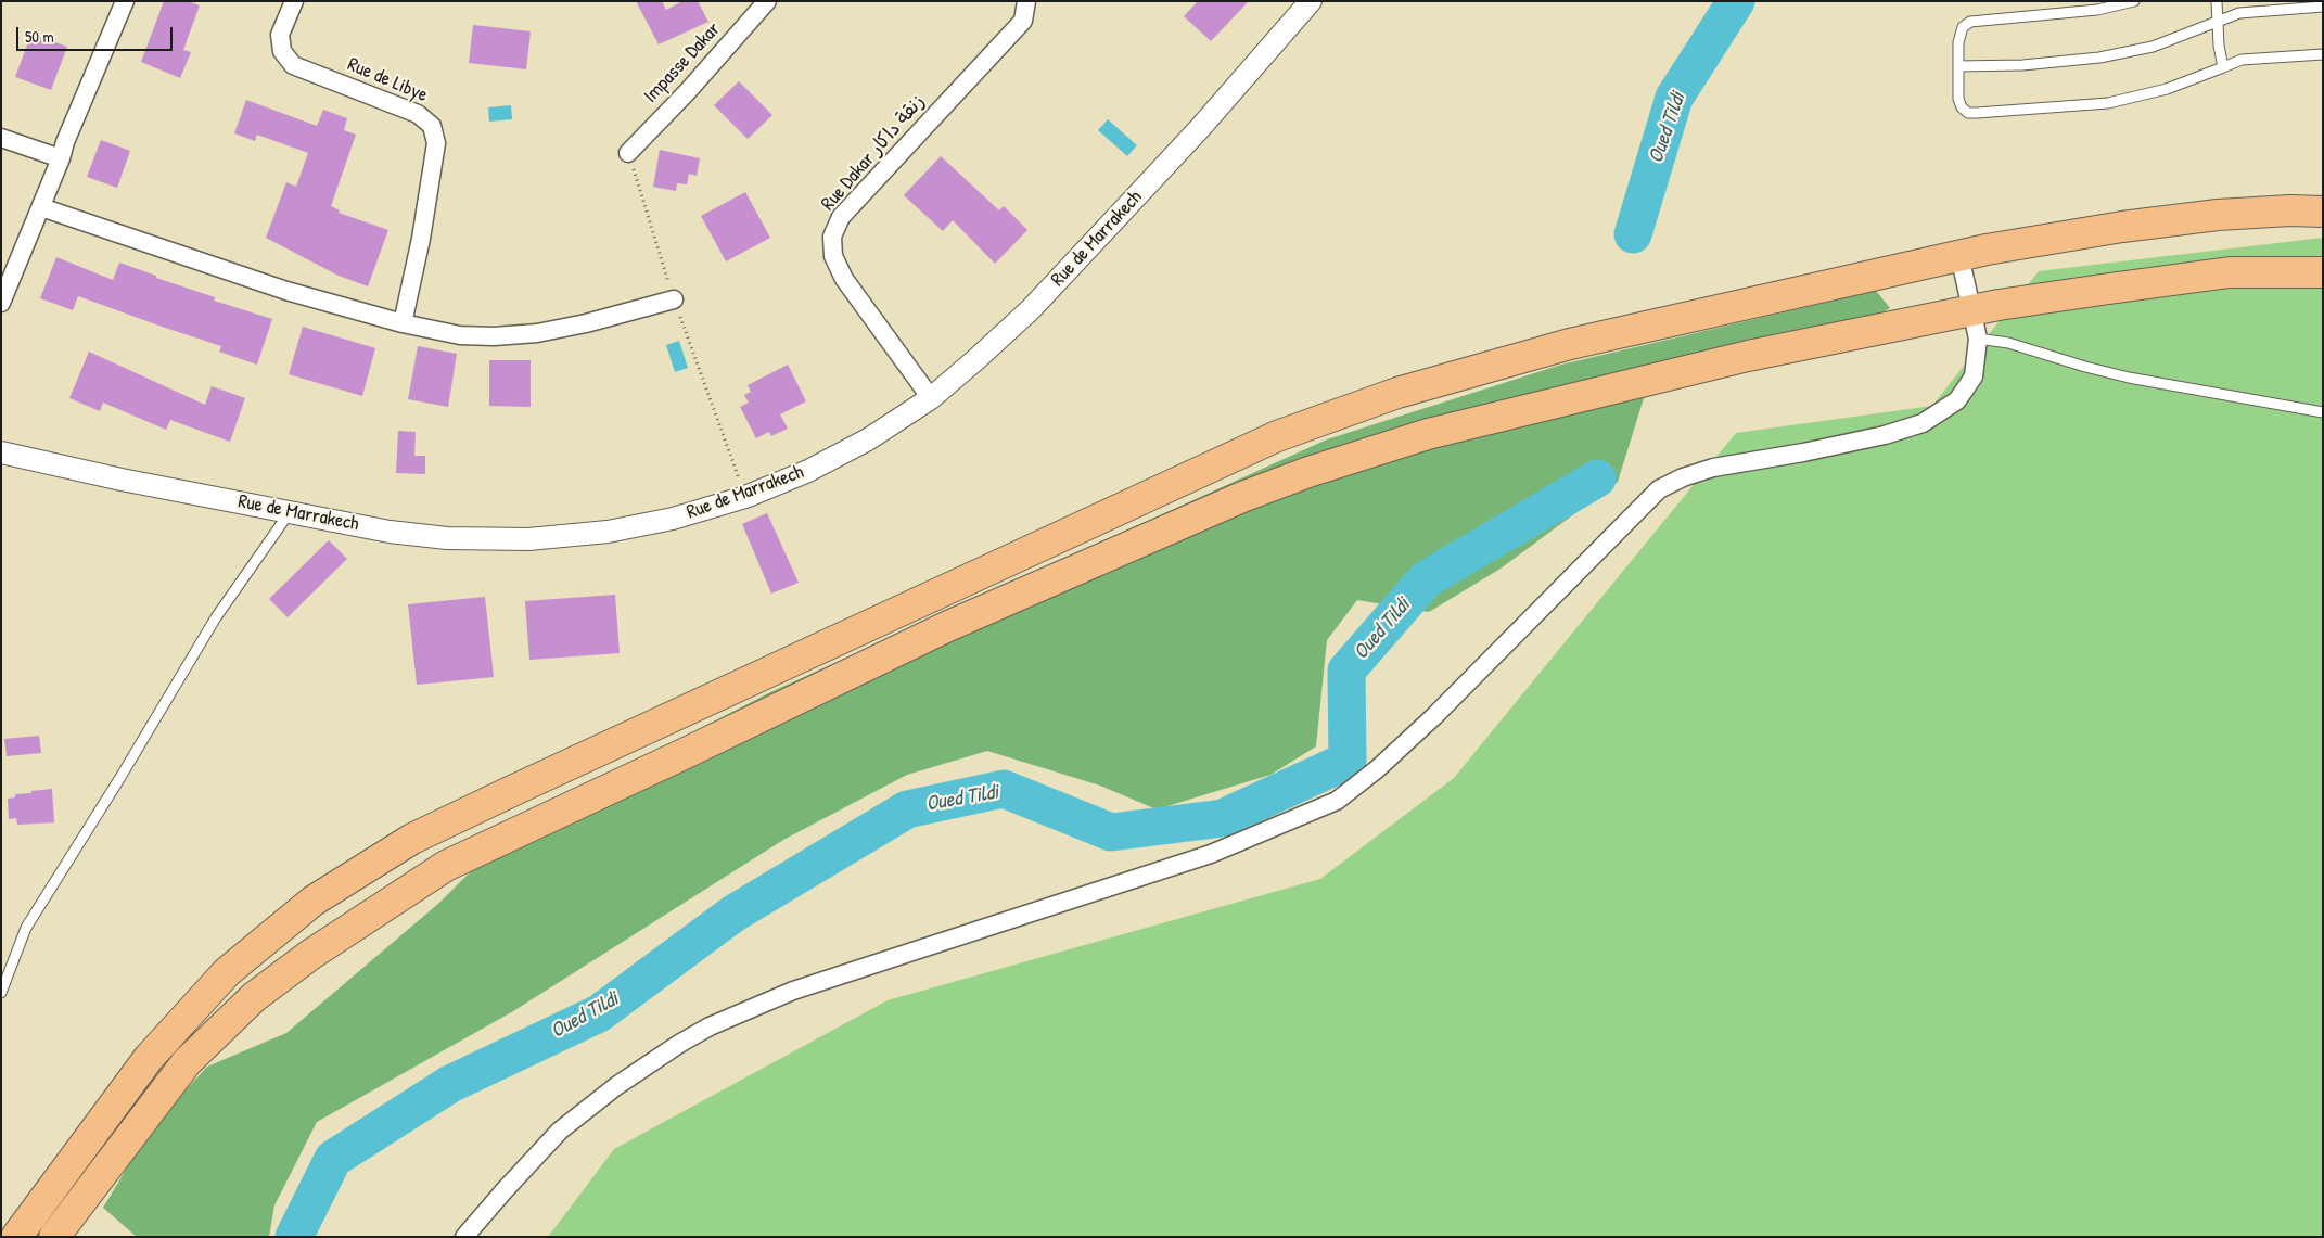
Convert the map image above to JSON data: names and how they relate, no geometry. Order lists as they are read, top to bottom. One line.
{"streets":{"street":["Impasse Dakar","Rue de Libye","Rue Dakar زنقة داكار","Rue de Marrakech"]},"crossings":[["Rue Dakar زنقة داكار","Rue de Marrakech"]],"water":["Oued Tildi"],"scale_bar":"50 m"}
